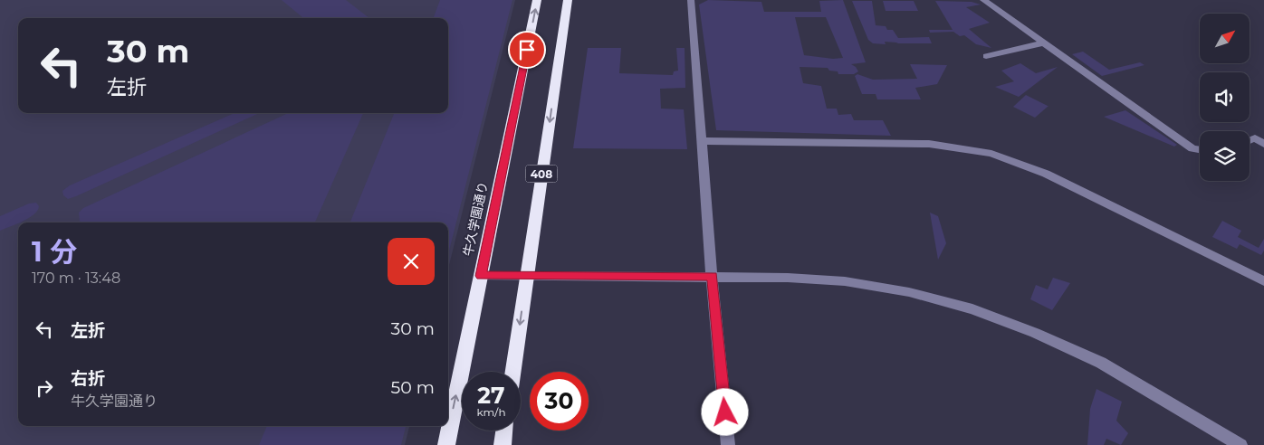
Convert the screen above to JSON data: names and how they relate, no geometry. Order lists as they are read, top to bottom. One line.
{"streets":{"highway":["408","牛久学園通り"]},"north":"top right","page":{"turn":["30 m","左折"],"heading":["1 分","170 m · 13:48"],"list":[{"name":"左折","value":"30 m"},{"name":"右折","note":"牛久学園通り","value":"50 m"}],"speed":"27 km/h","limit":"30"}}
